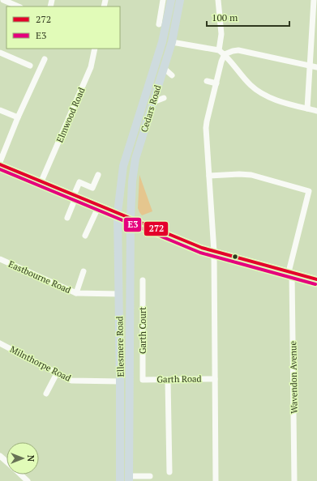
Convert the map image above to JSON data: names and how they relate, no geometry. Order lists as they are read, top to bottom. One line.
{"streets":{"highway":["Cedars Road","Ellesmere Road"],"street":["Elmwood Road","Eastbourne Road","Garth Court","Milnthorpe Road","Wavendon Avenue","Garth Road"]},"crossings":[["Cedars Road","Ellesmere Road"],["Eastbourne Road","Ellesmere Road"],["Garth Court","Garth Road"],["Ellesmere Road","Milnthorpe Road"]],"lines":["transit line 272","transit line E3"],"legend":["272","E3"],"scale_bar":"100 m","north":"right"}
